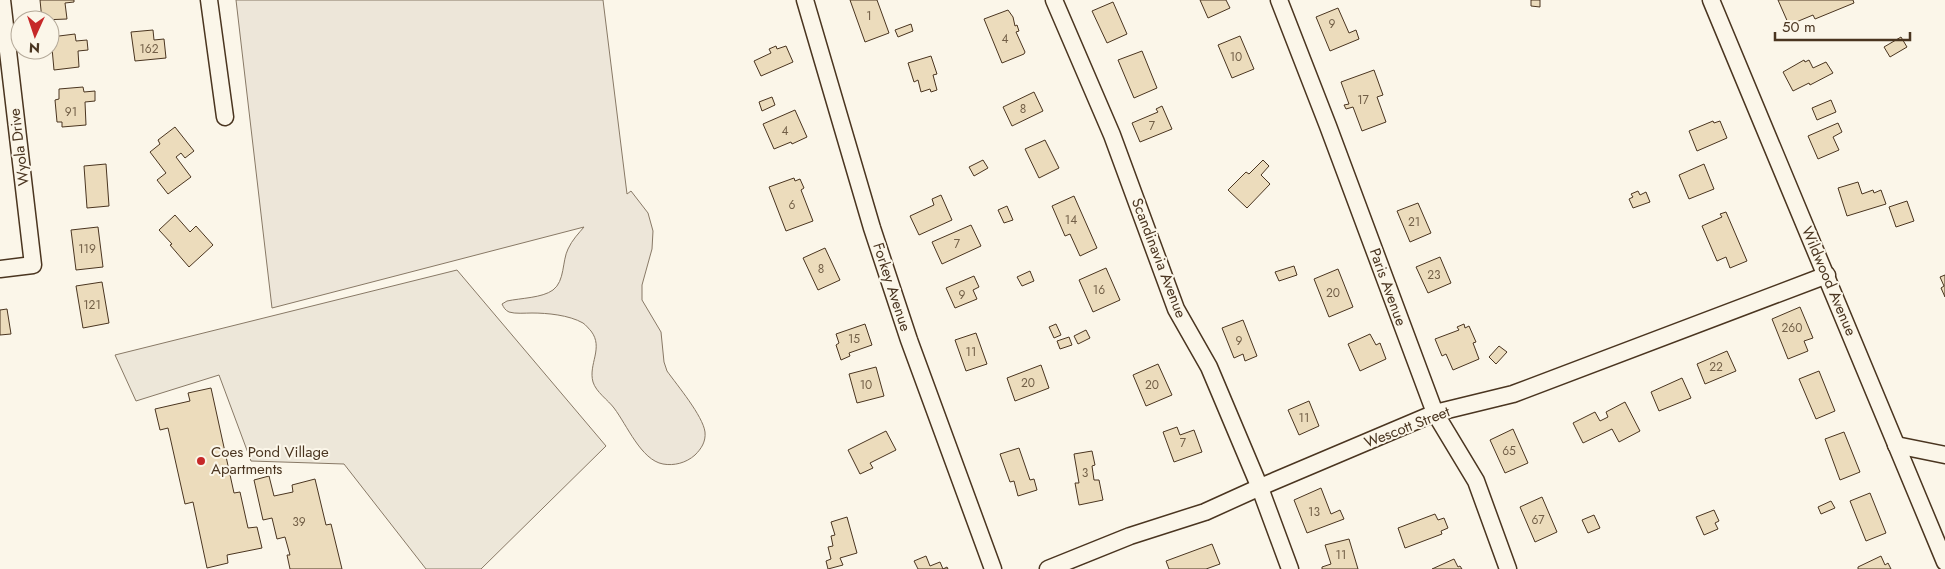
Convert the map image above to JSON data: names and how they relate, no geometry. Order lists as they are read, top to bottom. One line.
{"streets":{"street":["Wyola Drive","Scandinavia Avenue","Wildwood Avenue","Forkey Avenue","Paris Avenue","Wescott Street"]},"crossings":[["Scandinavia Avenue","Wescott Street"],["Wildwood Avenue","Wescott Street"],["Paris Avenue","Wescott Street"]],"places":["Coes Pond Village Apartments"],"house_numbers":["1","9","4","162","10","17","8","91","7","4","6","14","21","7","119","8","23","16","20","9","121","260","15","9","11","22","20","10","20","11","7","65","3","13","67","39","11"],"scale_bar":"50 m","north":"bottom"}
